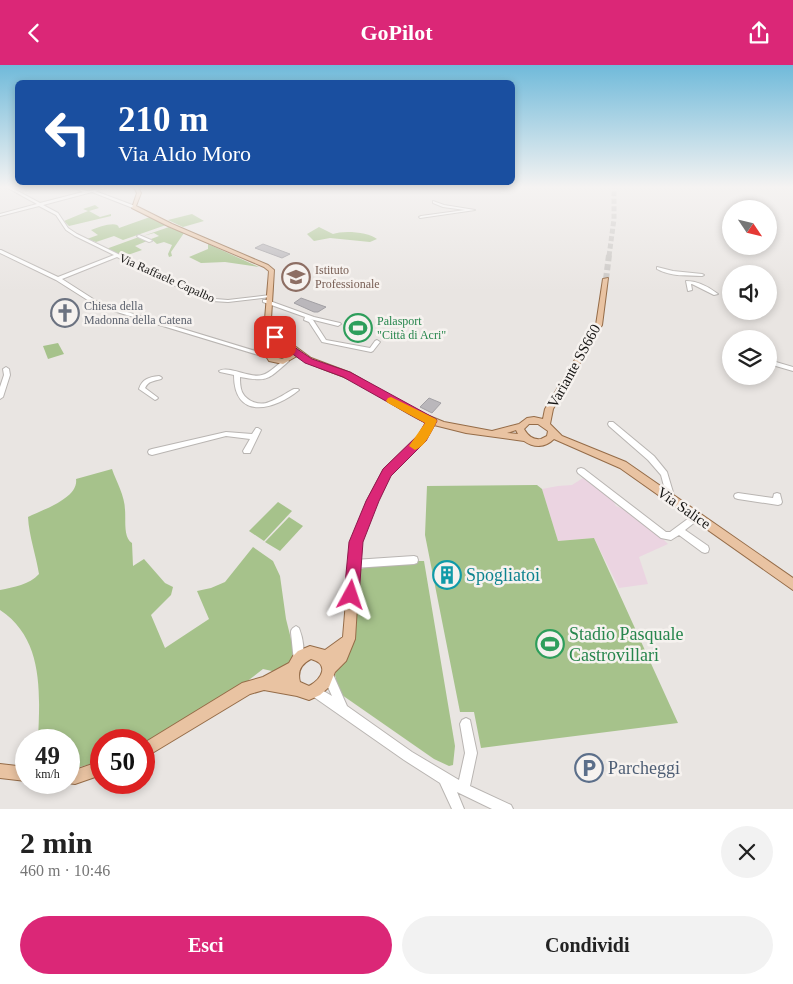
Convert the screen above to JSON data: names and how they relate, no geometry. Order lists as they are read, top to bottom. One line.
{"streets":{"main road":["Variante SS660","Via Salice"],"street":["Via Raffaele Capalbo"]},"places":{"school or university":["Istituto Professionale"],"church":["Chiesa della Madonna della Catena"],"sports":["Palasport \"Città di Acri\"","Stadio Pasquale Castrovillari"],"building":["Spogliatoi"],"parking":["Parcheggi"]},"north":"bottom right","page":{"header":"GoPilot","turn":["210 m","Via Aldo Moro"],"speed":"49 km/h","limit":"50","heading":["2 min","460 m · 10:46"],"buttons":["Esci","Condividi"]}}
